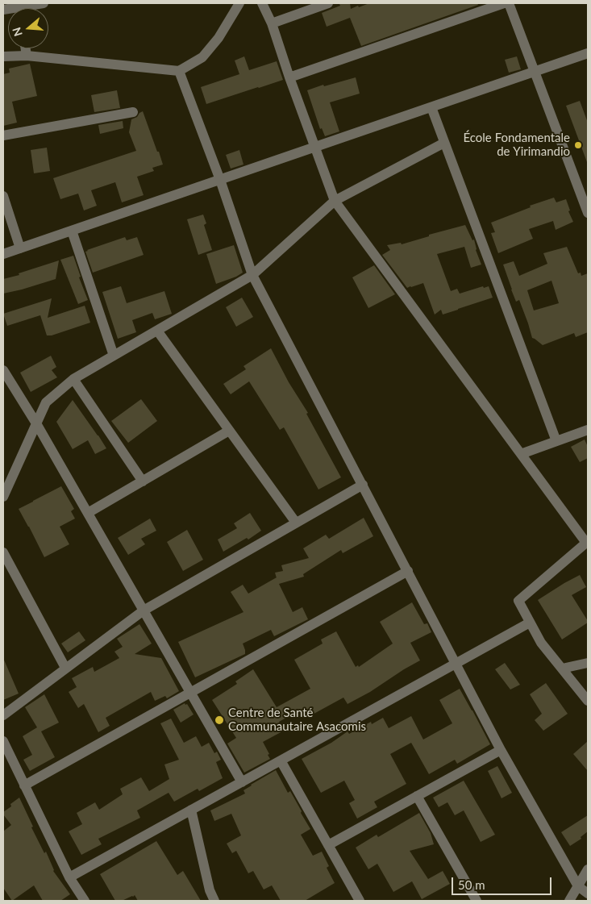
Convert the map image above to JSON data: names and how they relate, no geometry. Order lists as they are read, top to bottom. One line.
{"places":["École Fondamentale de Yirimandio","Centre de Santé Communautaire Asacomis"],"scale_bar":"50 m","north":"left"}
